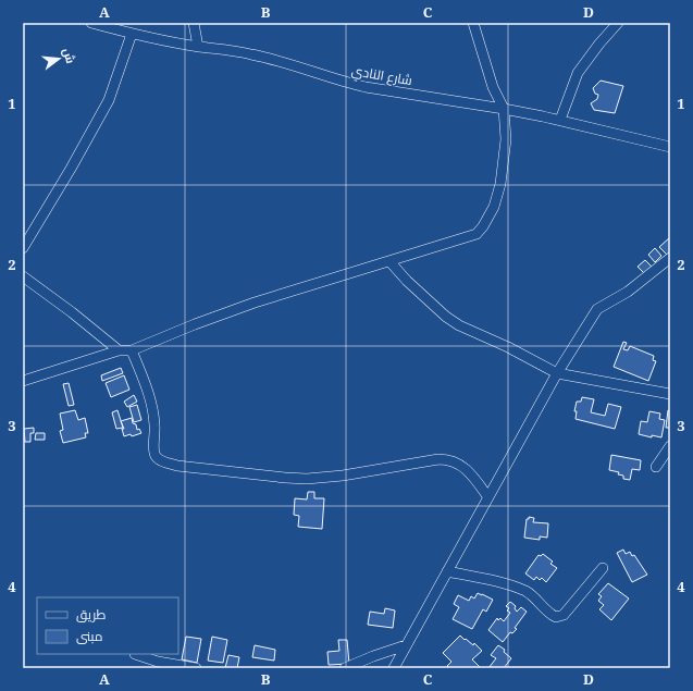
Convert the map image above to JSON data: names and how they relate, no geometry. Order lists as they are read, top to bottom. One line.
{"streets":{"street":["شارع النادي"]},"legend":["طريق","مبنى"],"north":"right","grid":{"columns":["A","B","C","D"],"rows":["1","2","3","4"]}}
